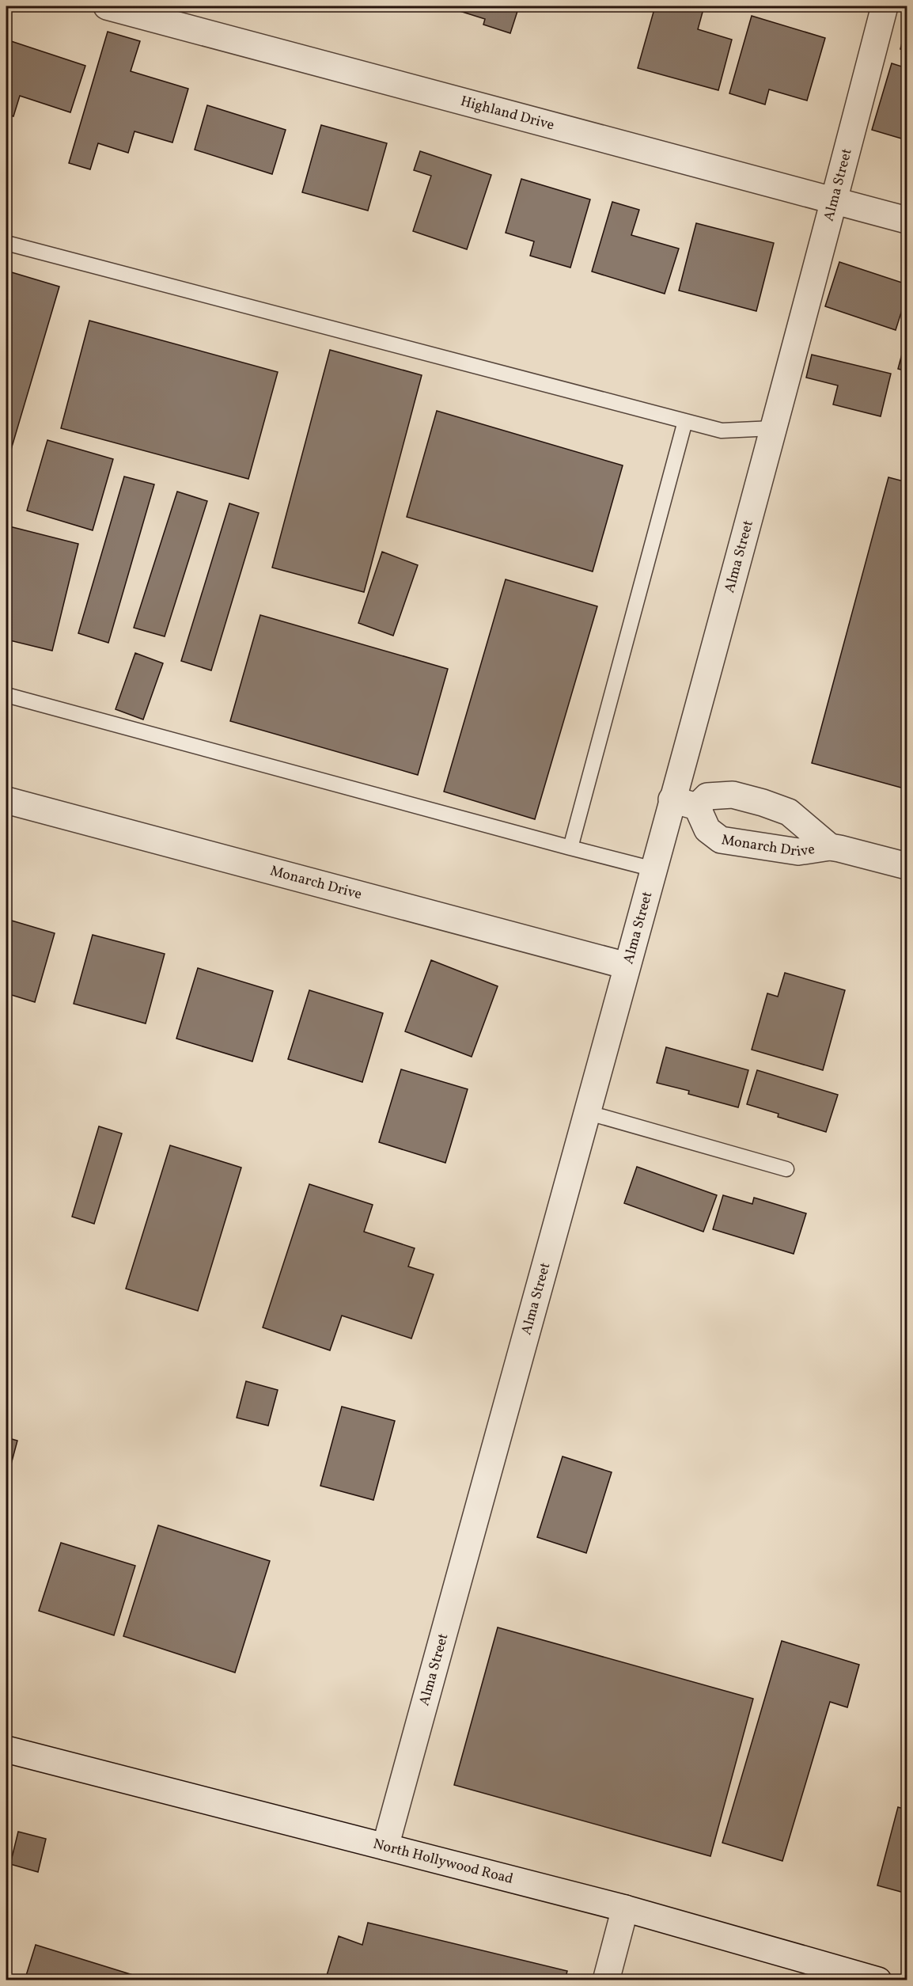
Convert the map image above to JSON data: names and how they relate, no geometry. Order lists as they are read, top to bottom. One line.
{"streets":{"street":["Highland Drive","Alma Street","Monarch Drive","North Hollywood Road"]},"crossings":[["Highland Drive","Alma Street"],["Alma Street","Monarch Drive"],["Alma Street","North Hollywood Road"]]}
